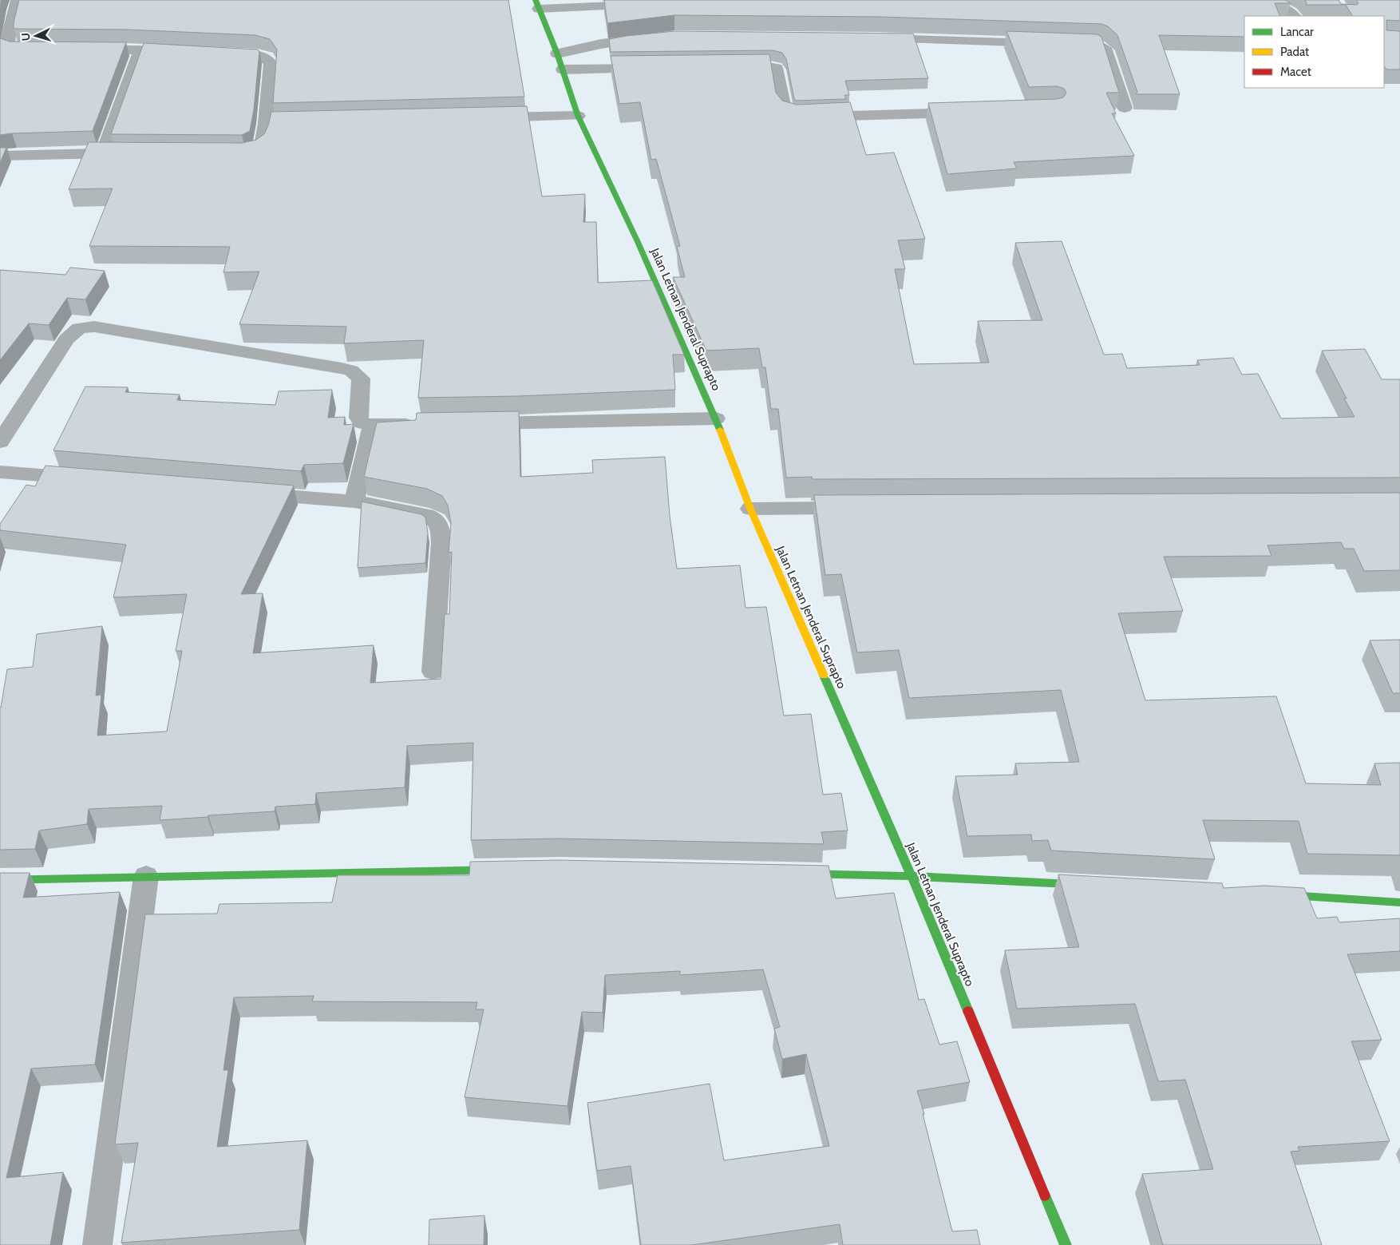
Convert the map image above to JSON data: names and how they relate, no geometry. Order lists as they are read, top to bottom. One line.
{"streets":{"main road":["Jalan Letnan Jenderal Suprapto"]},"legend":["Lancar","Padat","Macet"],"north":"left"}
